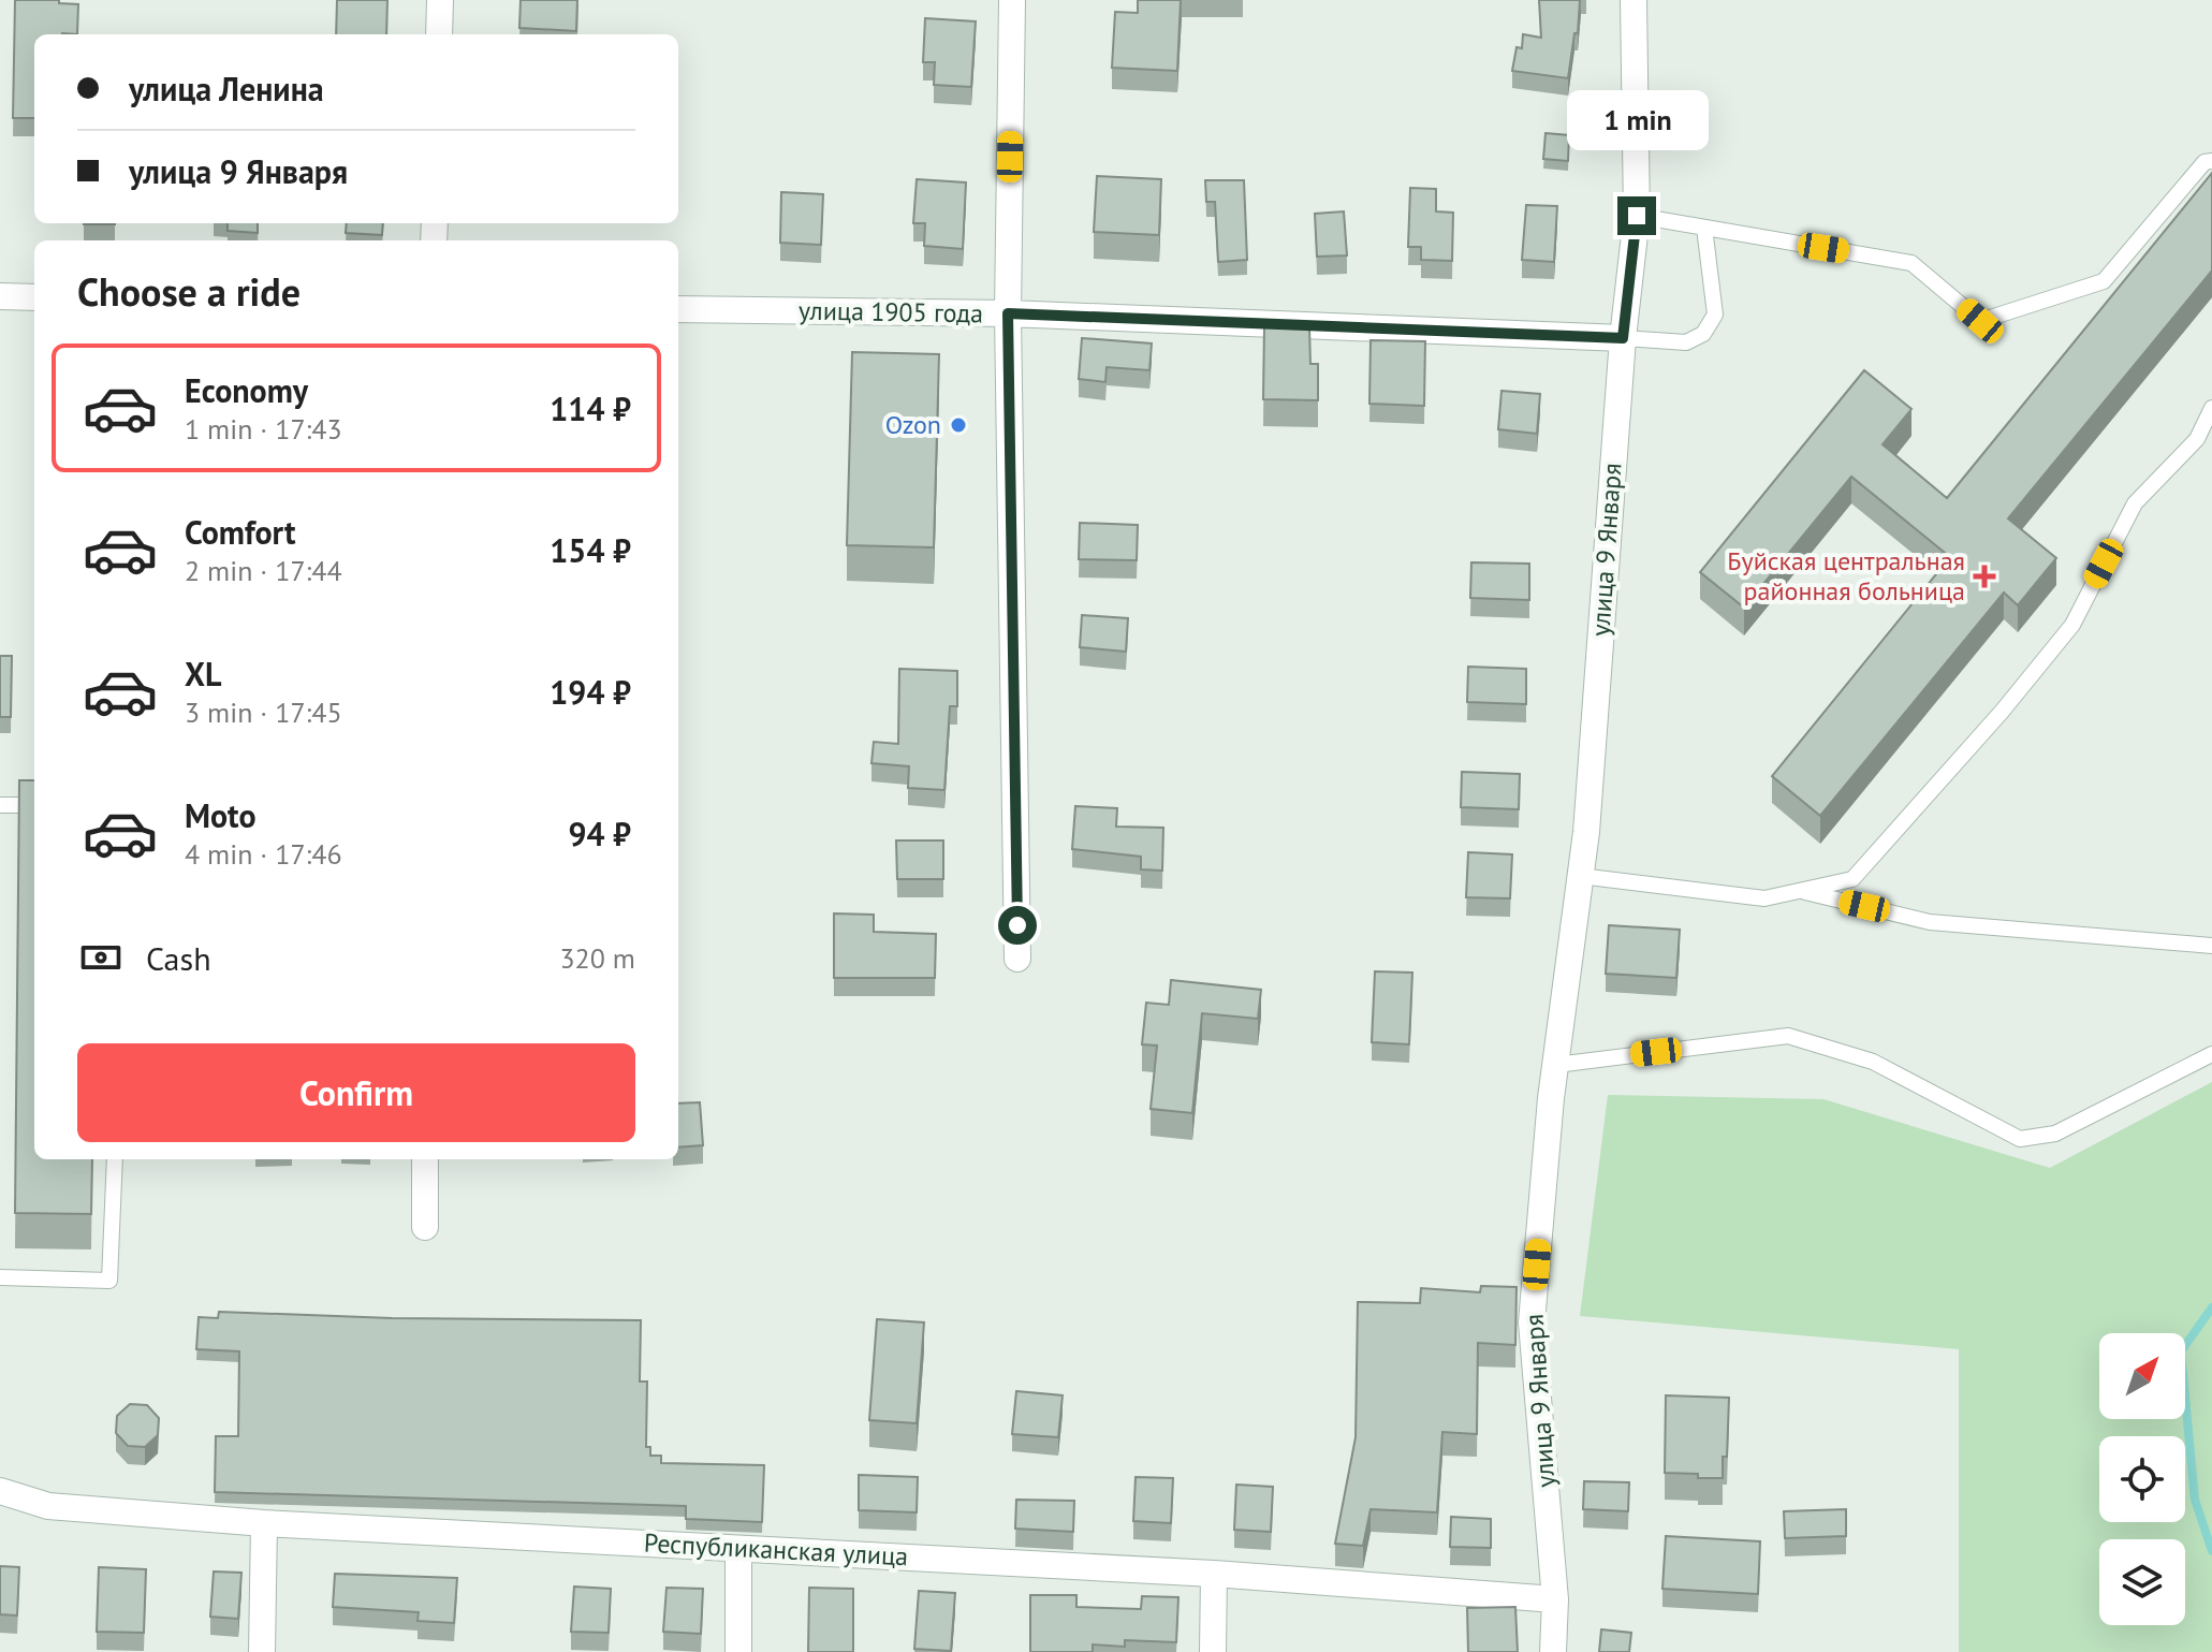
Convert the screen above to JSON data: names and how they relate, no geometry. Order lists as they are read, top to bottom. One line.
{"streets":{"street":["улица 1905 года","улица 9 Января","Республиканская улица"]},"crossings":[["улица 1905 года","улица 9 Января"],["улица 9 Января","Республиканская улица"]],"places":{"other":["Ozon"],"health":["Буйская центральная районная больница"]},"north":"top right","page":{"banner":["улица Ленина","улица 9 Января"],"bubble":"1 min","heading":"Choose a ride","list":[{"name":"Economy","note":"1 min · 17:43","value":"114 ₽"},{"name":"Comfort","note":"2 min · 17:44","value":"154 ₽"},{"name":"XL","note":"3 min · 17:45","value":"194 ₽"},{"name":"Moto","note":"4 min · 17:46","value":"94 ₽"}],"pay":["Cash","320 m"],"buttons":"Confirm"}}
